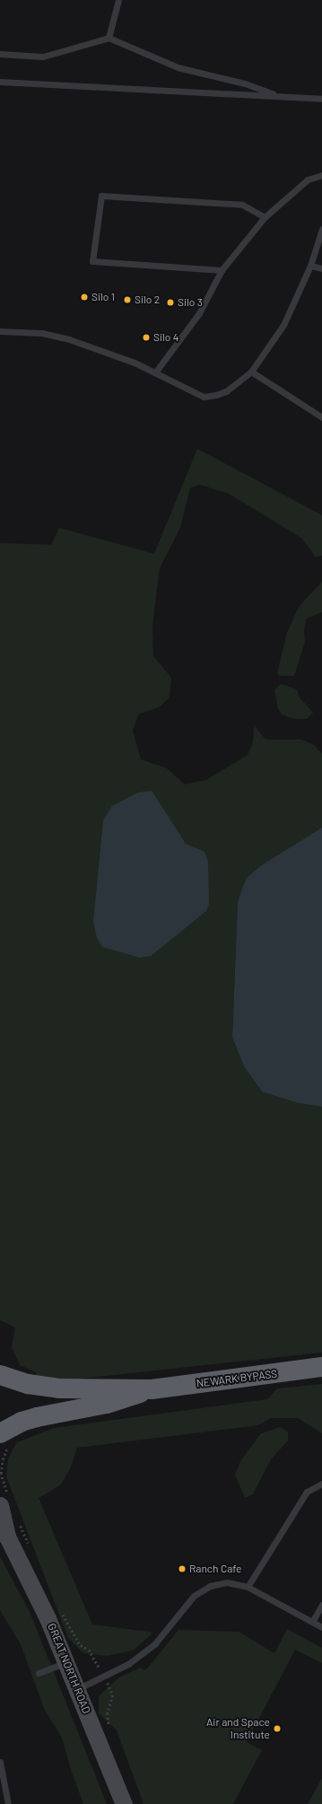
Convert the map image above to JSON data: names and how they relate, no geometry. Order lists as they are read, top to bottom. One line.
{"streets":{"highway":["NEWARK BYPASS"],"main road":["GREAT NORTH ROAD"]},"places":["Silo 1","Silo 2","Silo 3","Silo 4","Ranch Cafe","Air and Space Institute"]}
